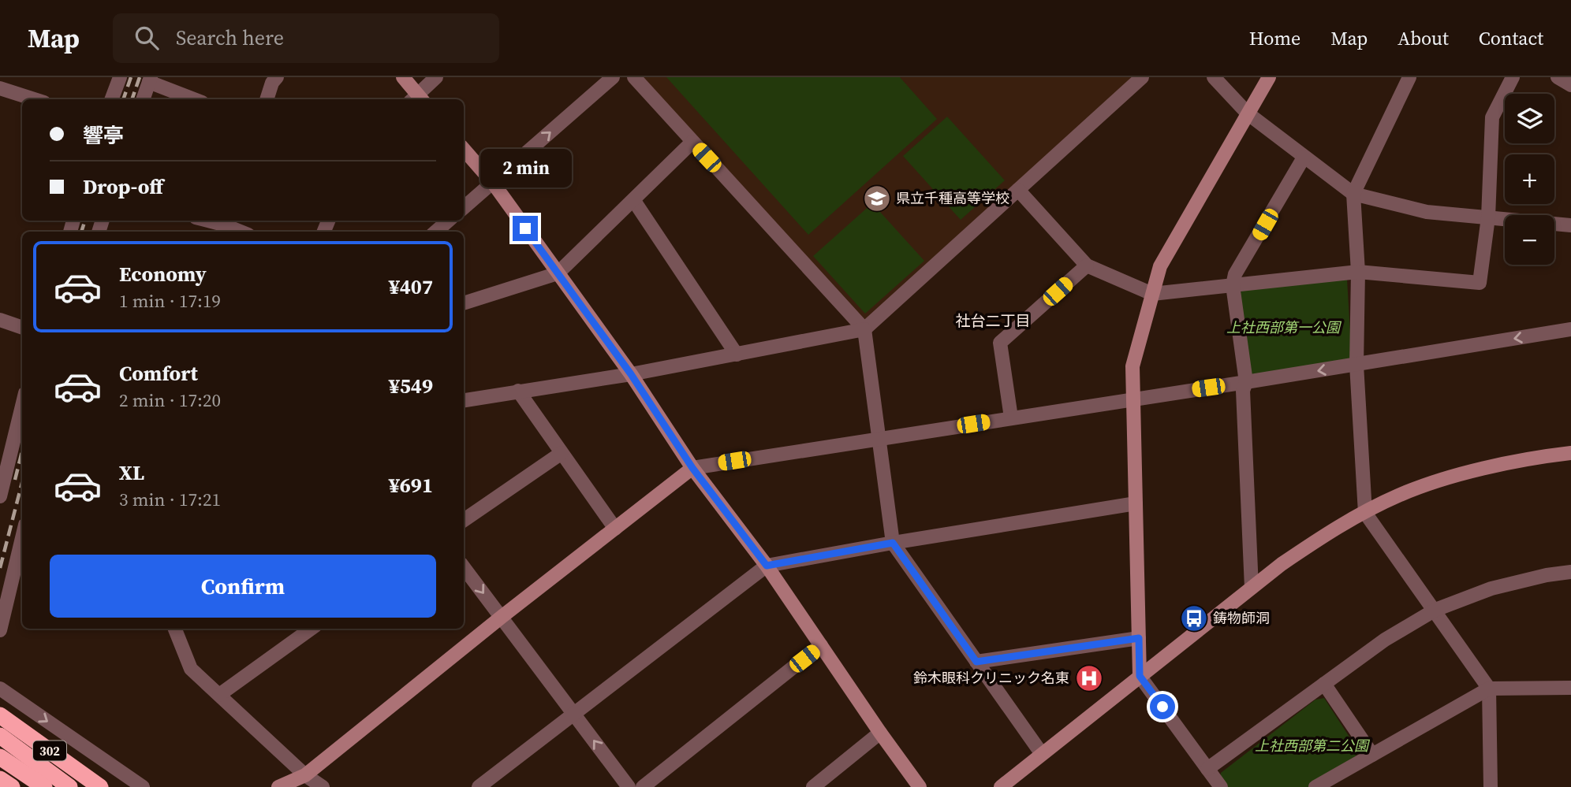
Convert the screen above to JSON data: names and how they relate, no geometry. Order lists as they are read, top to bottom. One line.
{"streets":{"highway":["302"]},"districts":["社台二丁目"],"parks":["上社西部第一公園","上社西部第二公園"],"places":{"school or university":["県立千種高等学校"],"bus stop":["鋳物師洞"],"hospital":["鈴木眼科クリニック名東"]},"page":{"header":"Map","search":"Search here","nav":["Home","Map","About","Contact"],"map_buttons":["+","−"],"banner":["響亭","Drop-off"],"bubble":"2 min","list":[{"name":"Economy","note":"1 min · 17:19","value":"¥407"},{"name":"Comfort","note":"2 min · 17:20","value":"¥549"},{"name":"XL","note":"3 min · 17:21","value":"¥691"}],"buttons":"Confirm"}}
